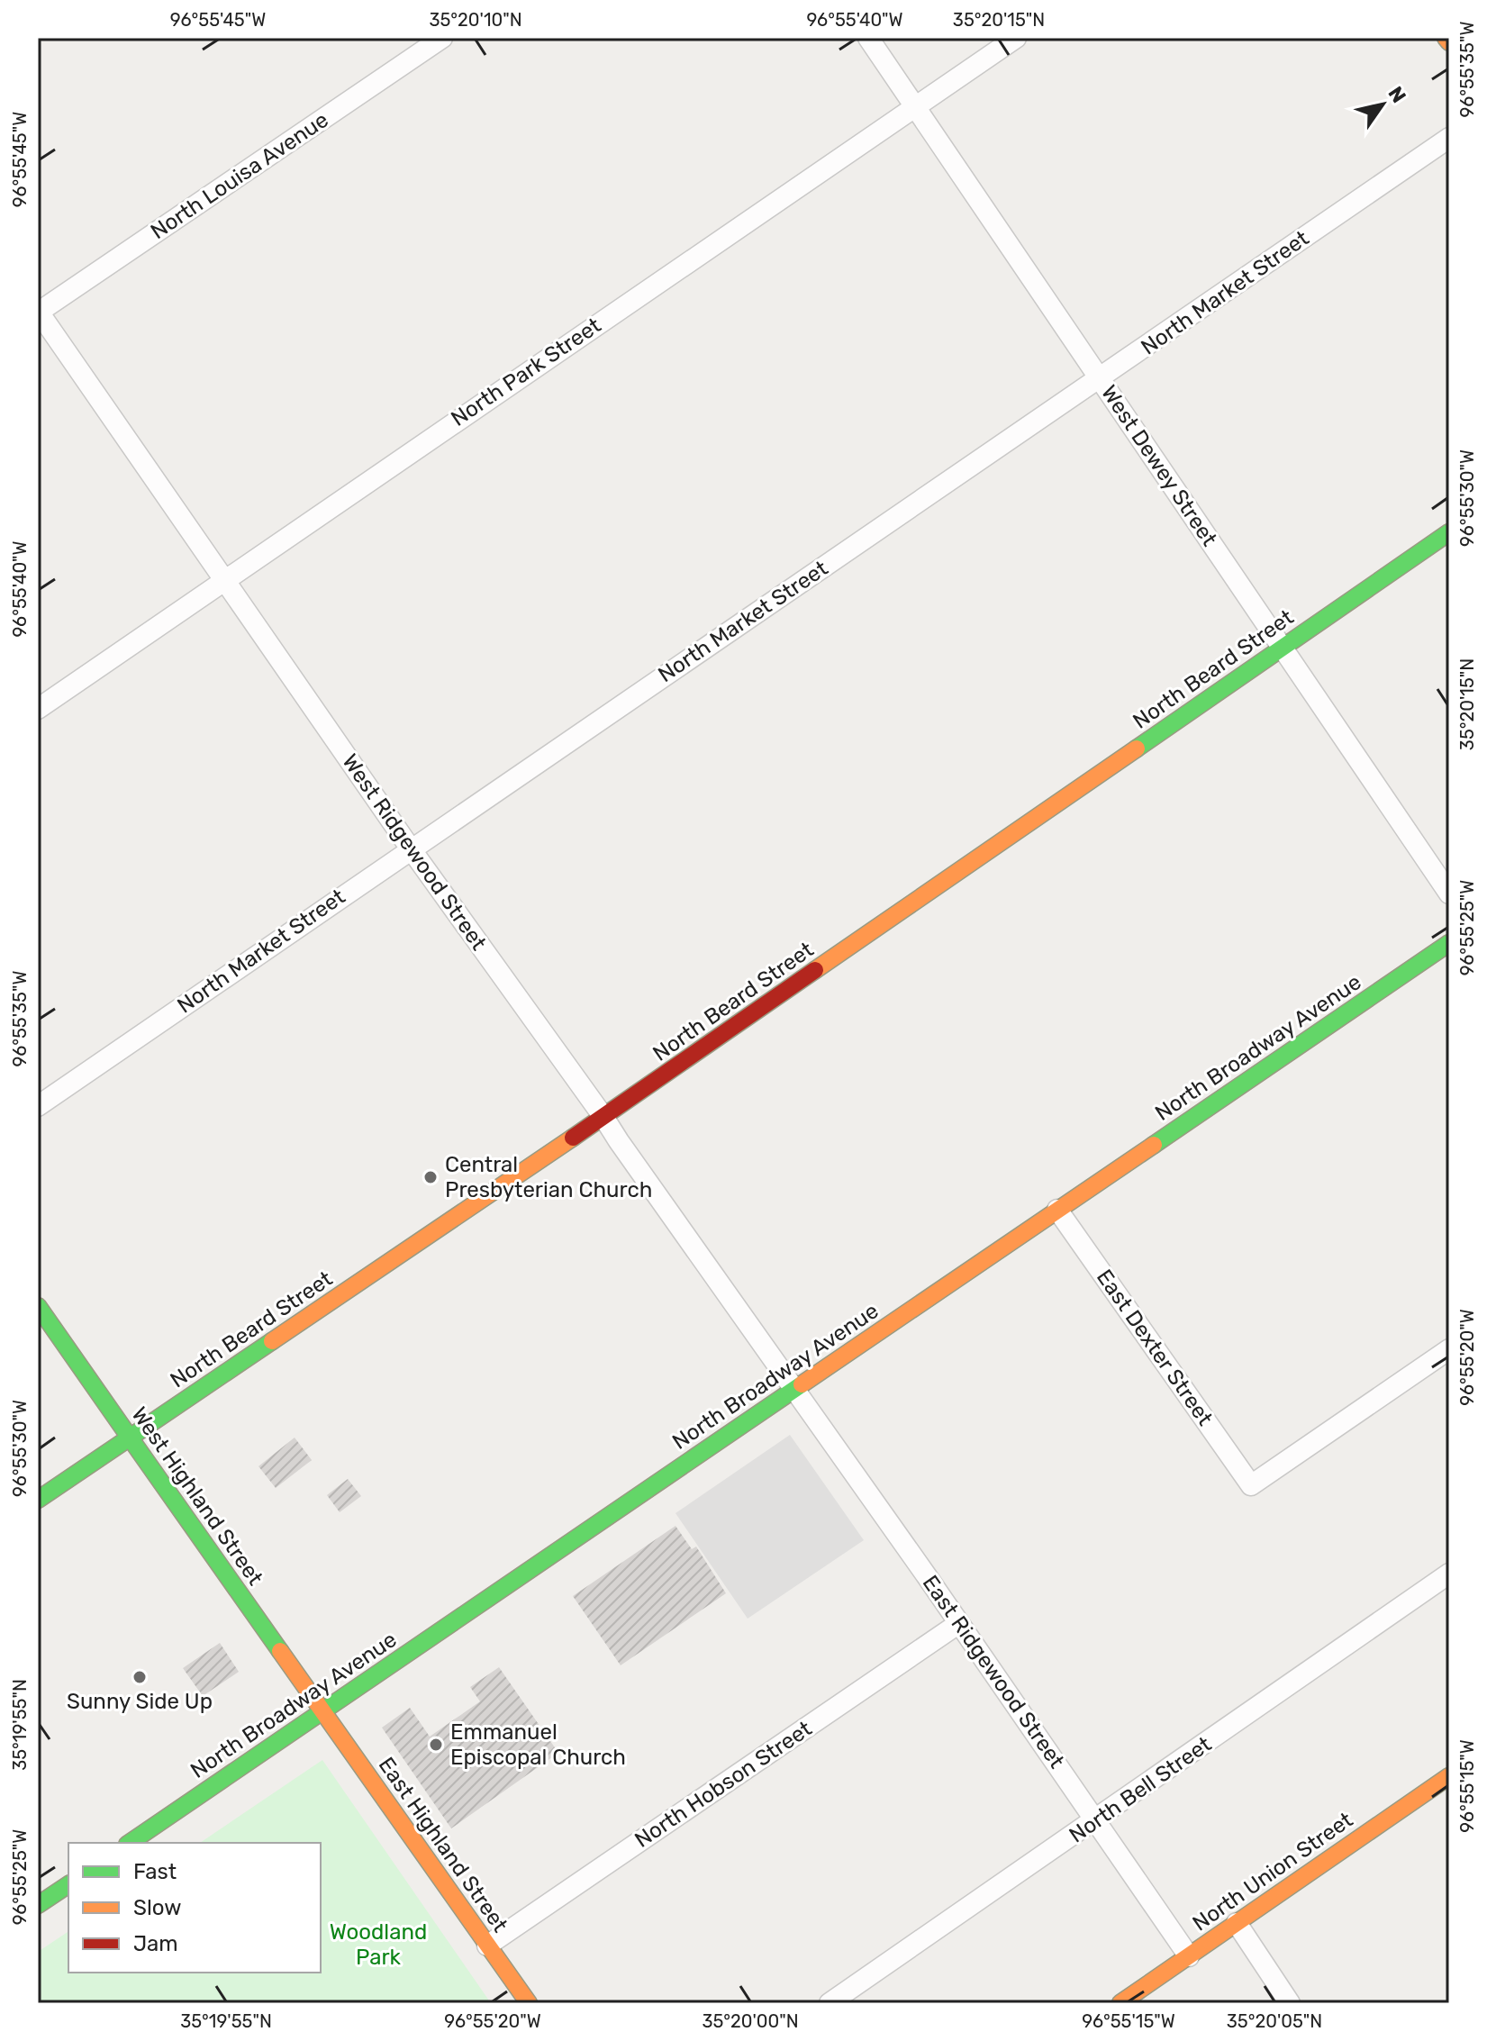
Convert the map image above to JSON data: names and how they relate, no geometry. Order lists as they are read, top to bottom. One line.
{"streets":{"street":["North Louisa Avenue","North Market Street","North Park Street","West Dewey Street","North Beard Street","West Ridgewood Street","North Broadway Avenue","East Dexter Street","West Highland Street","East Ridgewood Street","North Hobson Street","North Bell Street","East Highland Street","North Union Street"]},"crossings":[["North Louisa Avenue","West Ridgewood Street"],["North Market Street","West Dewey Street"],["North Market Street","West Ridgewood Street"],["North Park Street","West Dewey Street"],["North Park Street","West Ridgewood Street"],["West Dewey Street","North Beard Street"],["North Beard Street","West Ridgewood Street"],["North Beard Street","West Highland Street"],["West Ridgewood Street","North Broadway Avenue"],["West Ridgewood Street","East Ridgewood Street"],["North Broadway Avenue","East Dexter Street"],["North Broadway Avenue","West Highland Street"],["North Broadway Avenue","East Ridgewood Street"],["North Broadway Avenue","East Highland Street"],["West Highland Street","East Highland Street"],["East Ridgewood Street","North Hobson Street"],["East Ridgewood Street","North Bell Street"],["East Ridgewood Street","North Union Street"],["North Hobson Street","East Highland Street"]],"parks":["Woodland Park"],"places":["Central Presbyterian Church","Sunny Side Up","Emmanuel Episcopal Church"],"legend":["Fast","Slow","Jam"],"north":"top right","coordinates":["96°55'45\"W","35°20'10\"N","96°55'40\"W","35°20'15\"N","96°55'35\"W","96°55'30\"W","96°55'25\"W","96°55'20\"W","35°19'55\"N","96°55'15\"W","35°20'00\"N","35°20'05\"N"]}
